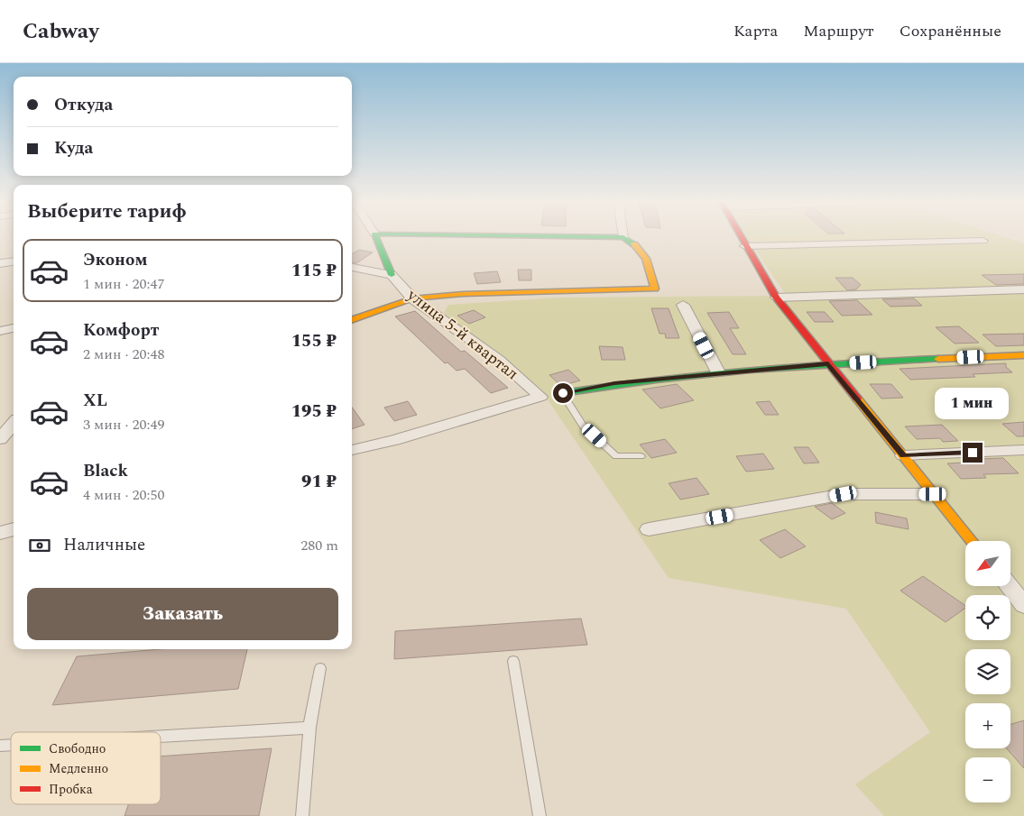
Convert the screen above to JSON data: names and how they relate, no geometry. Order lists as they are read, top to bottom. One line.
{"streets":{"street":["улица 5-й квартал"]},"legend":["Свободно","Медленно","Пробка"],"north":"bottom left","page":{"header":"Cabway","nav":["Карта","Маршрут","Сохранённые"],"banner":["Откуда","Куда"],"heading":"Выберите тариф","list":[{"name":"Эконом","note":"1 мин · 20:47","value":"115 ₽"},{"name":"Комфорт","note":"2 мин · 20:48","value":"155 ₽"},{"name":"XL","note":"3 мин · 20:49","value":"195 ₽"},{"name":"Black","note":"4 мин · 20:50","value":"91 ₽"}],"bubble":"1 мин","pay":["Наличные","280 m"],"map_buttons":["+","−"],"buttons":"Заказать"}}
